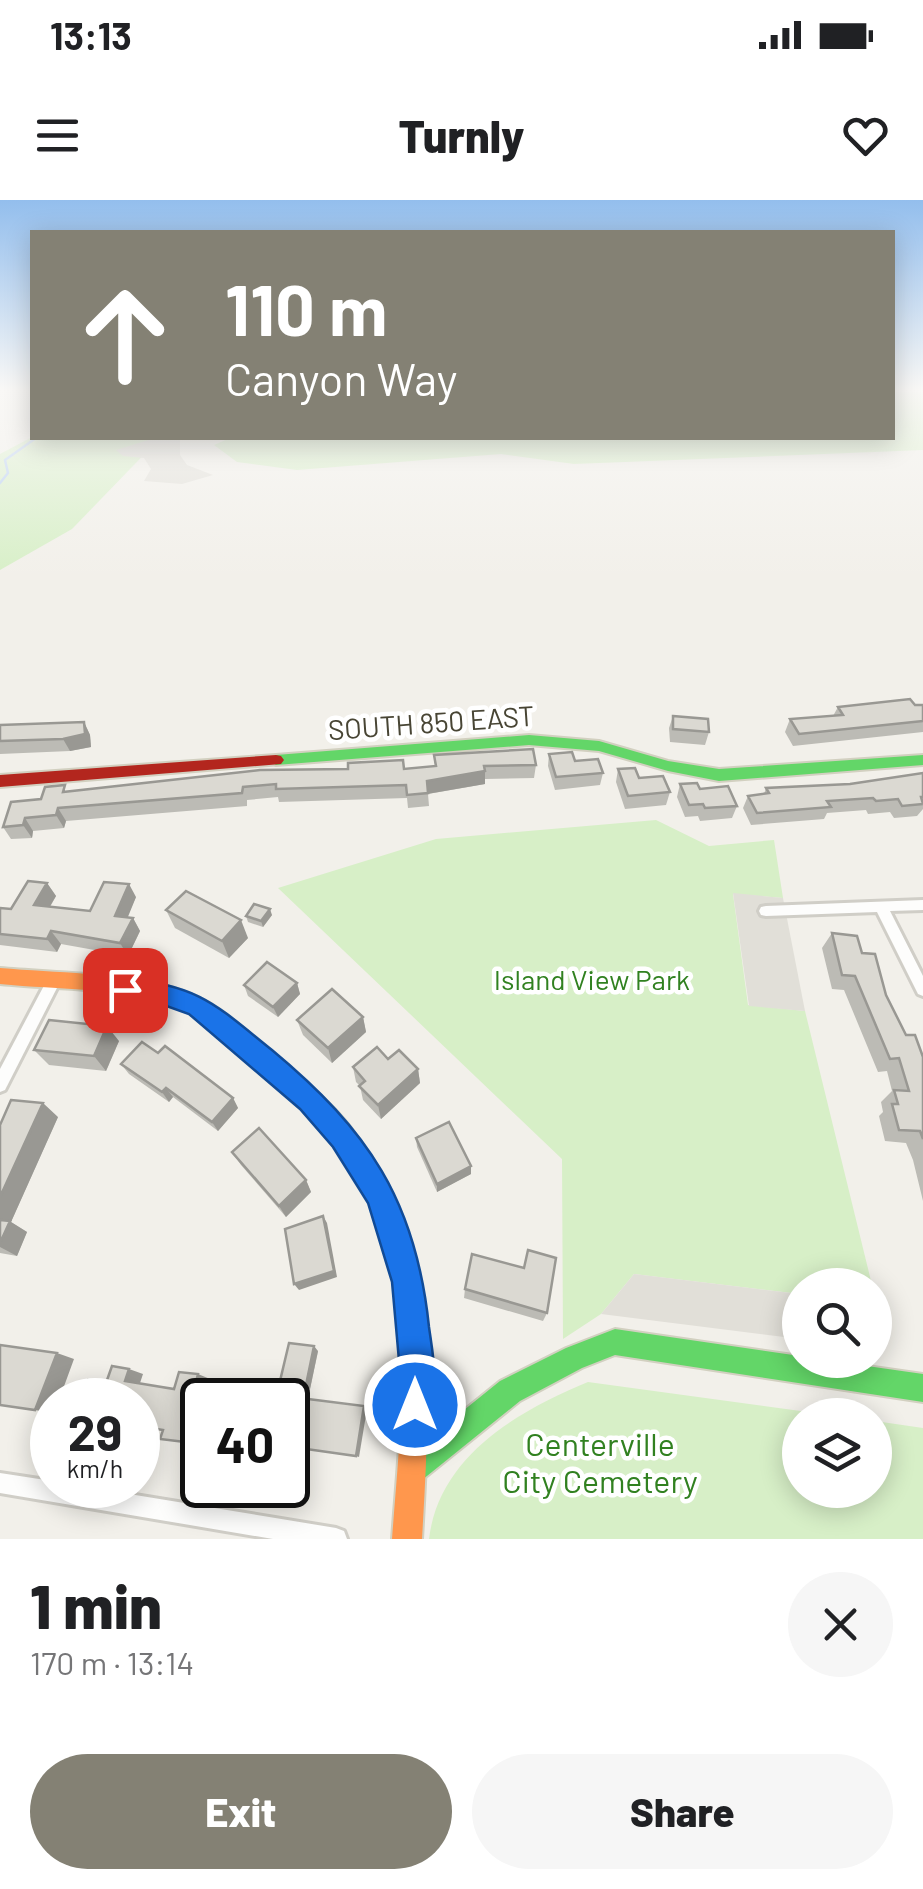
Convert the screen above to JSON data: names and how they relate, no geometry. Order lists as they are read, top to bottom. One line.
{"streets":{"street":["SOUTH 850 EAST"]},"parks":["Island View Park","Centerville City Cemetery"],"page":{"status":"13:13","header":"Turnly","turn":["110 m","Canyon Way"],"speed":"29 km/h","limit":"40","heading":["1 min","170 m · 13:14"],"buttons":["Exit","Share"]}}
